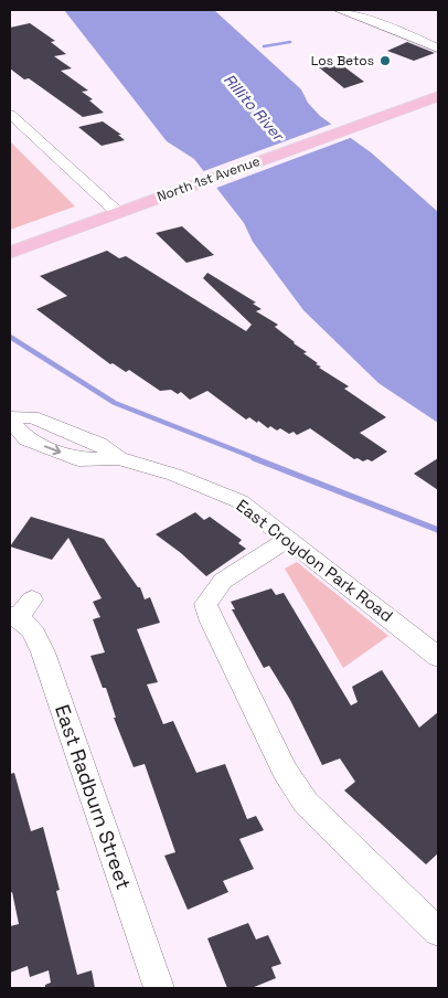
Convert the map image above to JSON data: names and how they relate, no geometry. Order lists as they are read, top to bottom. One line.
{"streets":{"main road":["North 1st Avenue"],"street":["East Croydon Park Road","East Radburn Street"]},"water":["Rillito River"],"places":["Los Betos"]}
